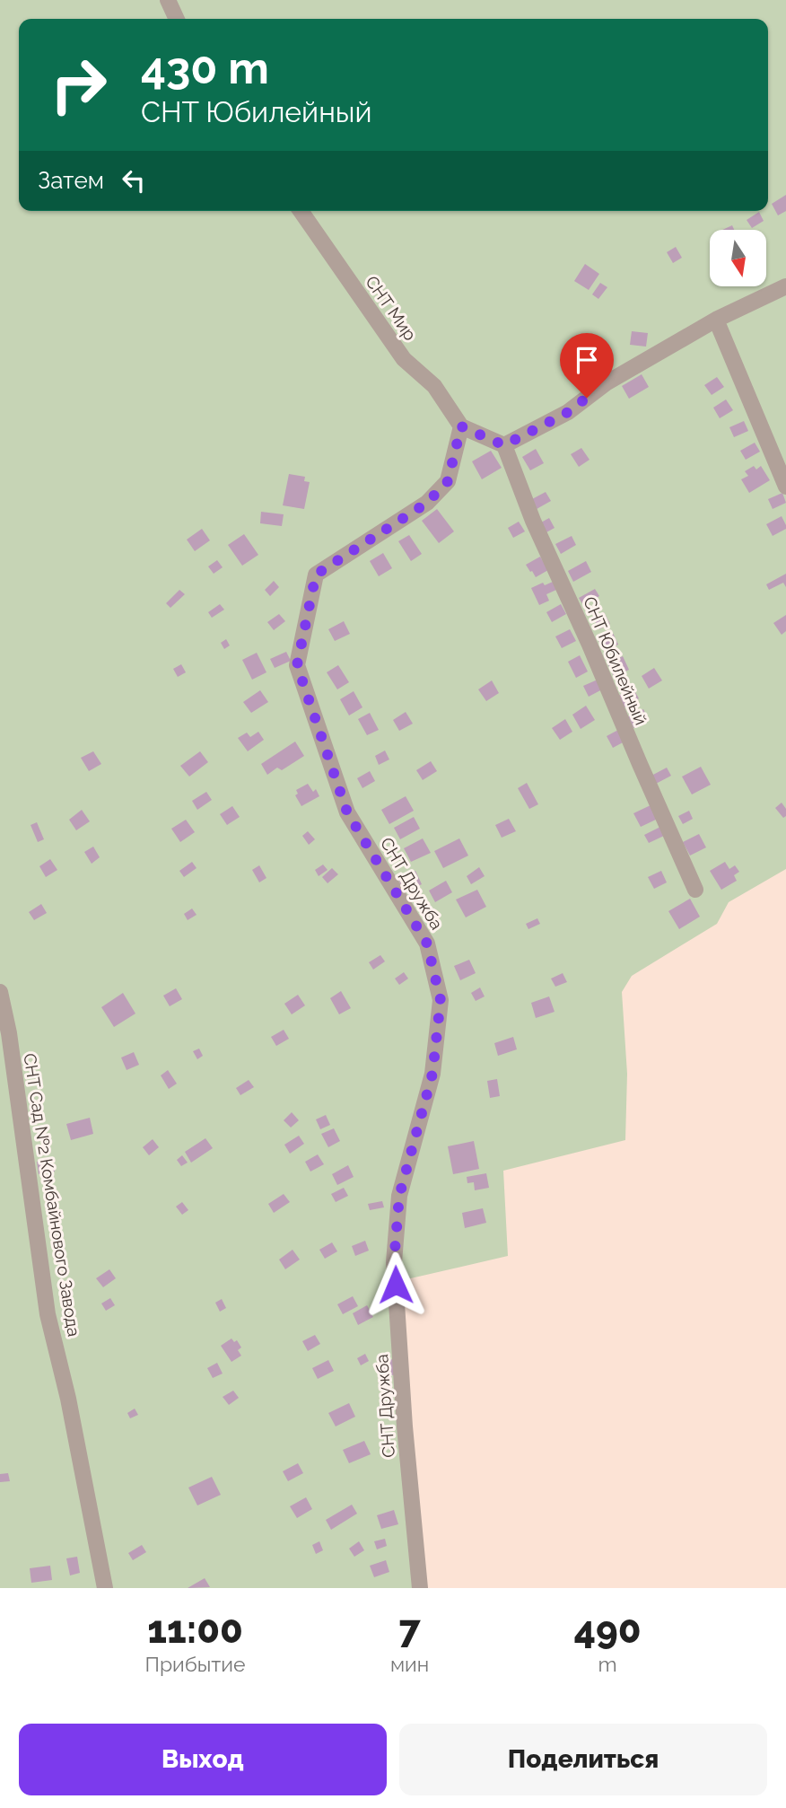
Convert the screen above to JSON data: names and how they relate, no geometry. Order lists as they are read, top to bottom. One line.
{"streets":{"street":["СНТ Мир","СНТ Юбилейный","СНТ Дружба","СНТ Сад №2 Комбайнового Завода"]},"crossings":[["СНТ Мир","СНТ Дружба"]],"north":"bottom","page":{"turn":["430 m","СНТ Юбилейный"],"then":"Затем","eta":["11:00","Прибытие","7","мин","490","m"],"buttons":["Выход","Поделиться"]}}
